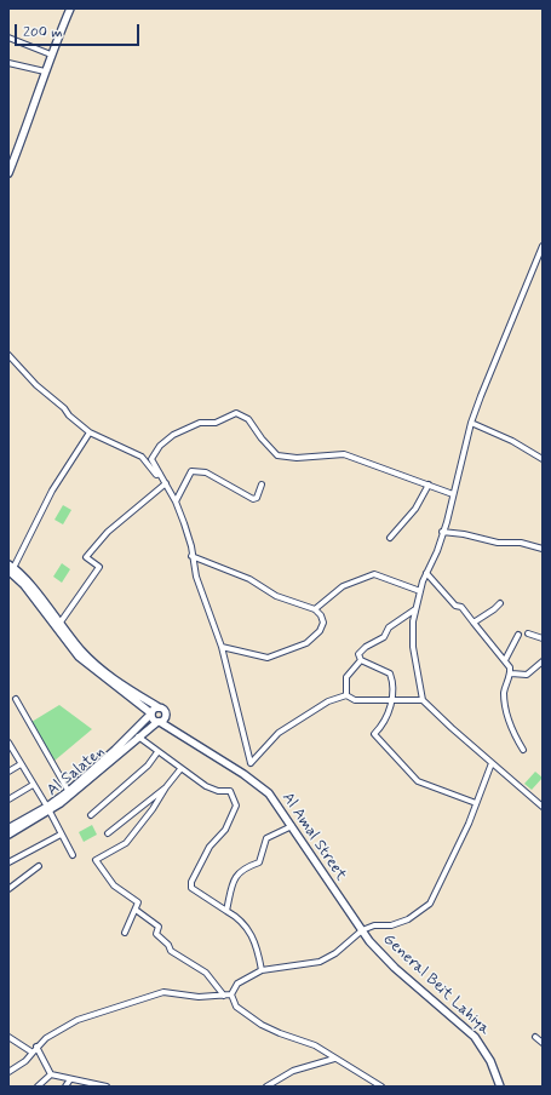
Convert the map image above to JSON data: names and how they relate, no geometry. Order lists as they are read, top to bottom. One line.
{"streets":{"main road":["Al Salaten","Al Amal Street","General Beit Lahiya"]},"crossings":[["Al Salaten","Al Amal Street"],["Al Amal Street","General Beit Lahiya"]],"scale_bar":"200 m"}
